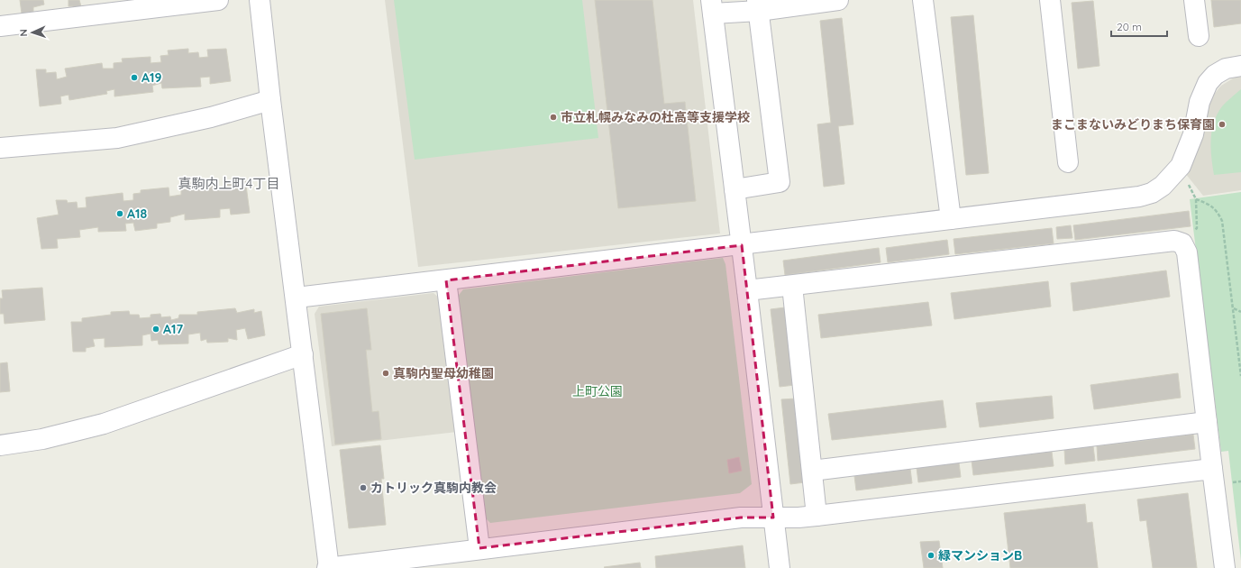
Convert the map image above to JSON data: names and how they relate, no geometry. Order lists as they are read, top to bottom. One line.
{"districts":["真駒内上町4丁目"],"parks":["上町公園"],"places":["A19","市立札幌みなみの杜高等支援学校","まこまないみどりまち保育園","A18","A17","真駒内聖母幼稚園","カトリック真駒内教会","緑マンションB"],"scale_bar":"20 m","north":"left"}
